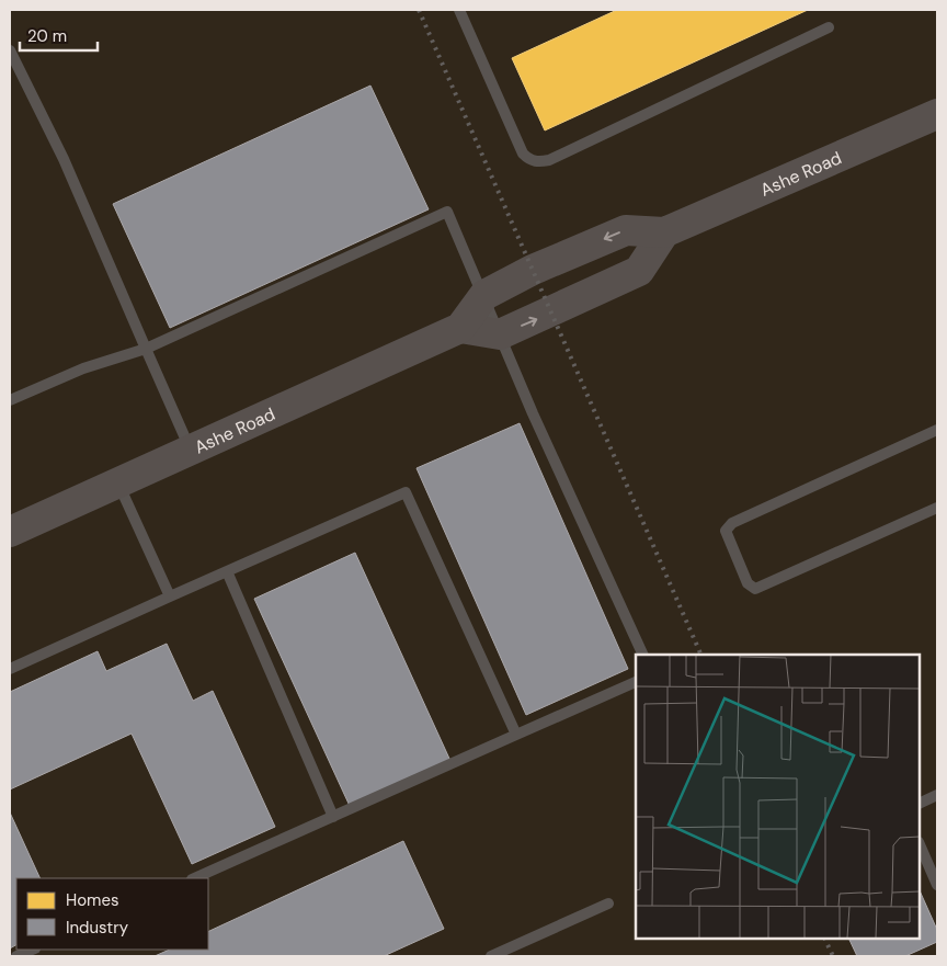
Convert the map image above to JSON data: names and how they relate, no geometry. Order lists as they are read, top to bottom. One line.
{"streets":{"street":["Ashe Road"]},"legend":["Homes","Industry"],"scale_bar":"20 m"}
